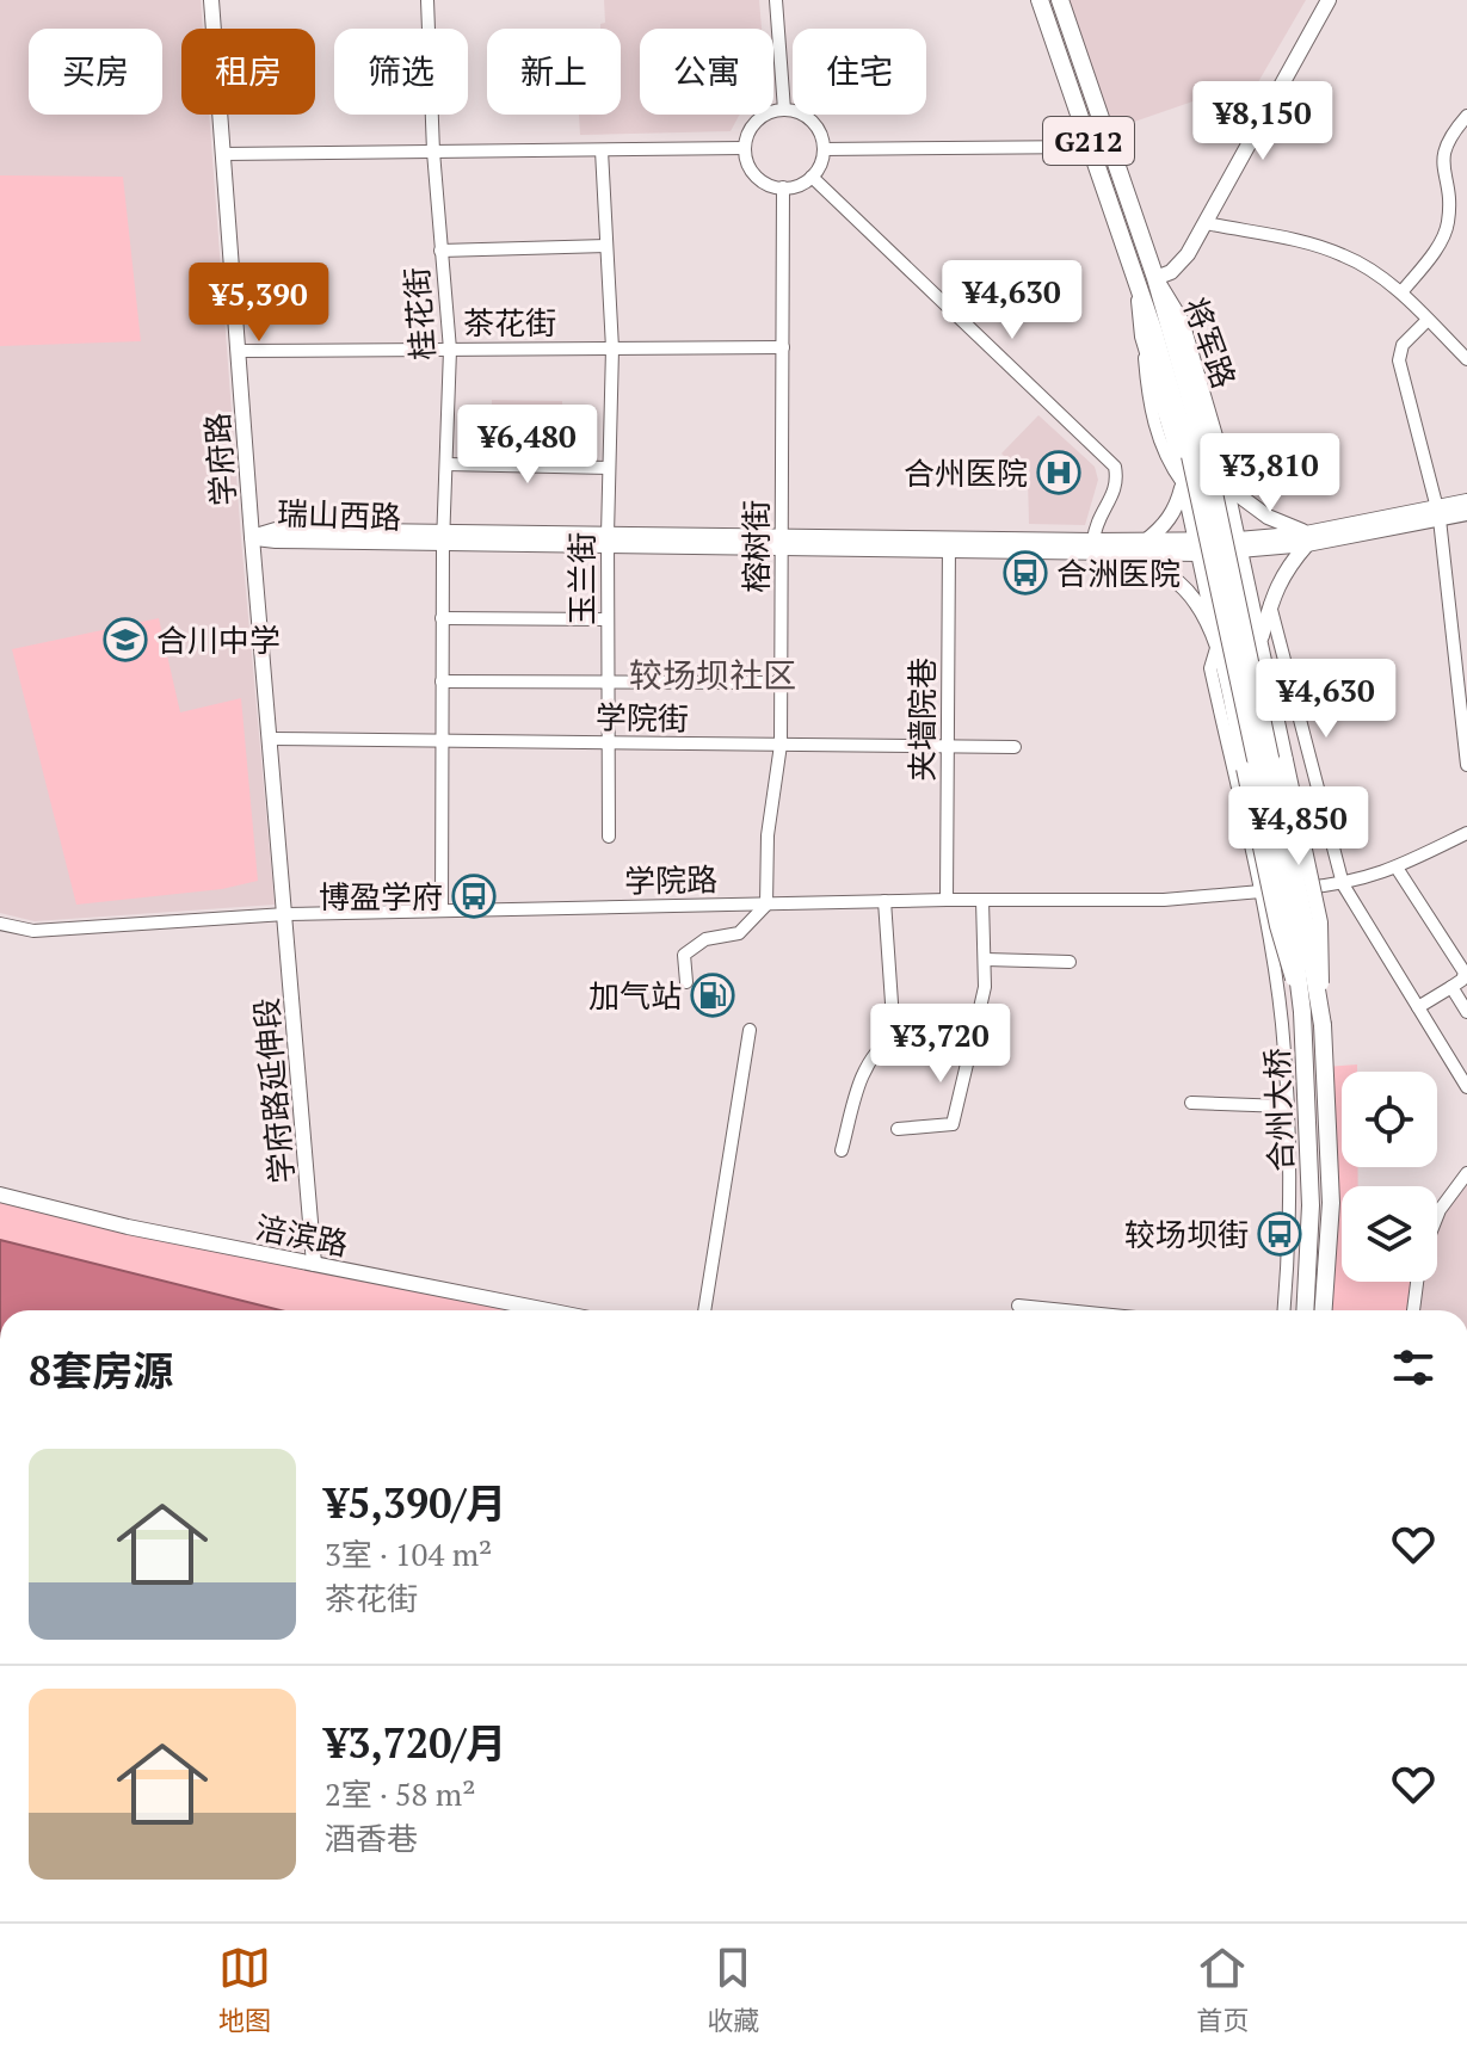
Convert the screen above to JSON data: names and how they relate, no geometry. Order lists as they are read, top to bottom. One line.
{"streets":{"highway":["G212","合州大桥"],"main road":["将军路","学府路","瑞山西路","学府路延伸段","涪滨路"],"street":["桂花街","茶花街","榕树街","玉兰街","学院街","夹墙院巷","学院路"]},"crossings":[["G212","将军路"],["G212","合州大桥"],["桂花街","茶花街"],["桂花街","瑞山西路"],["桂花街","学院街"],["桂花街","学院路"],["茶花街","学府路"],["茶花街","榕树街"],["茶花街","玉兰街"],["将军路","瑞山西路"],["将军路","合州大桥"],["学府路","瑞山西路"],["学府路","学院街"],["学府路","学院路"],["学府路","学府路延伸段"],["瑞山西路","榕树街"],["瑞山西路","玉兰街"],["瑞山西路","夹墙院巷"],["榕树街","学院街"],["榕树街","学院路"],["玉兰街","学院街"],["学院街","夹墙院巷"],["夹墙院巷","学院路"],["学院路","学府路延伸段"],["学府路延伸段","涪滨路"]],"districts":["较场坝社区"],"places":{"hospital":["合州医院"],"bus stop":["合洲医院","博盈学府","较场坝街"],"school or university":["合川中学"],"fuel station":["加气站"]},"page":{"chip":["买房","租房","筛选","新上","公寓","住宅"],"price":["¥8,150","¥4,630","¥5,390","¥6,480","¥3,810","¥4,630","¥4,850","¥3,720"],"heading":"8套房源","list":[{"name":"¥5,390/月","note":"3室 · 104 m² · 茶花街"},{"name":"¥3,720/月","note":"2室 · 58 m² · 酒香巷"}],"tabs":["地图","收藏","首页"]}}
